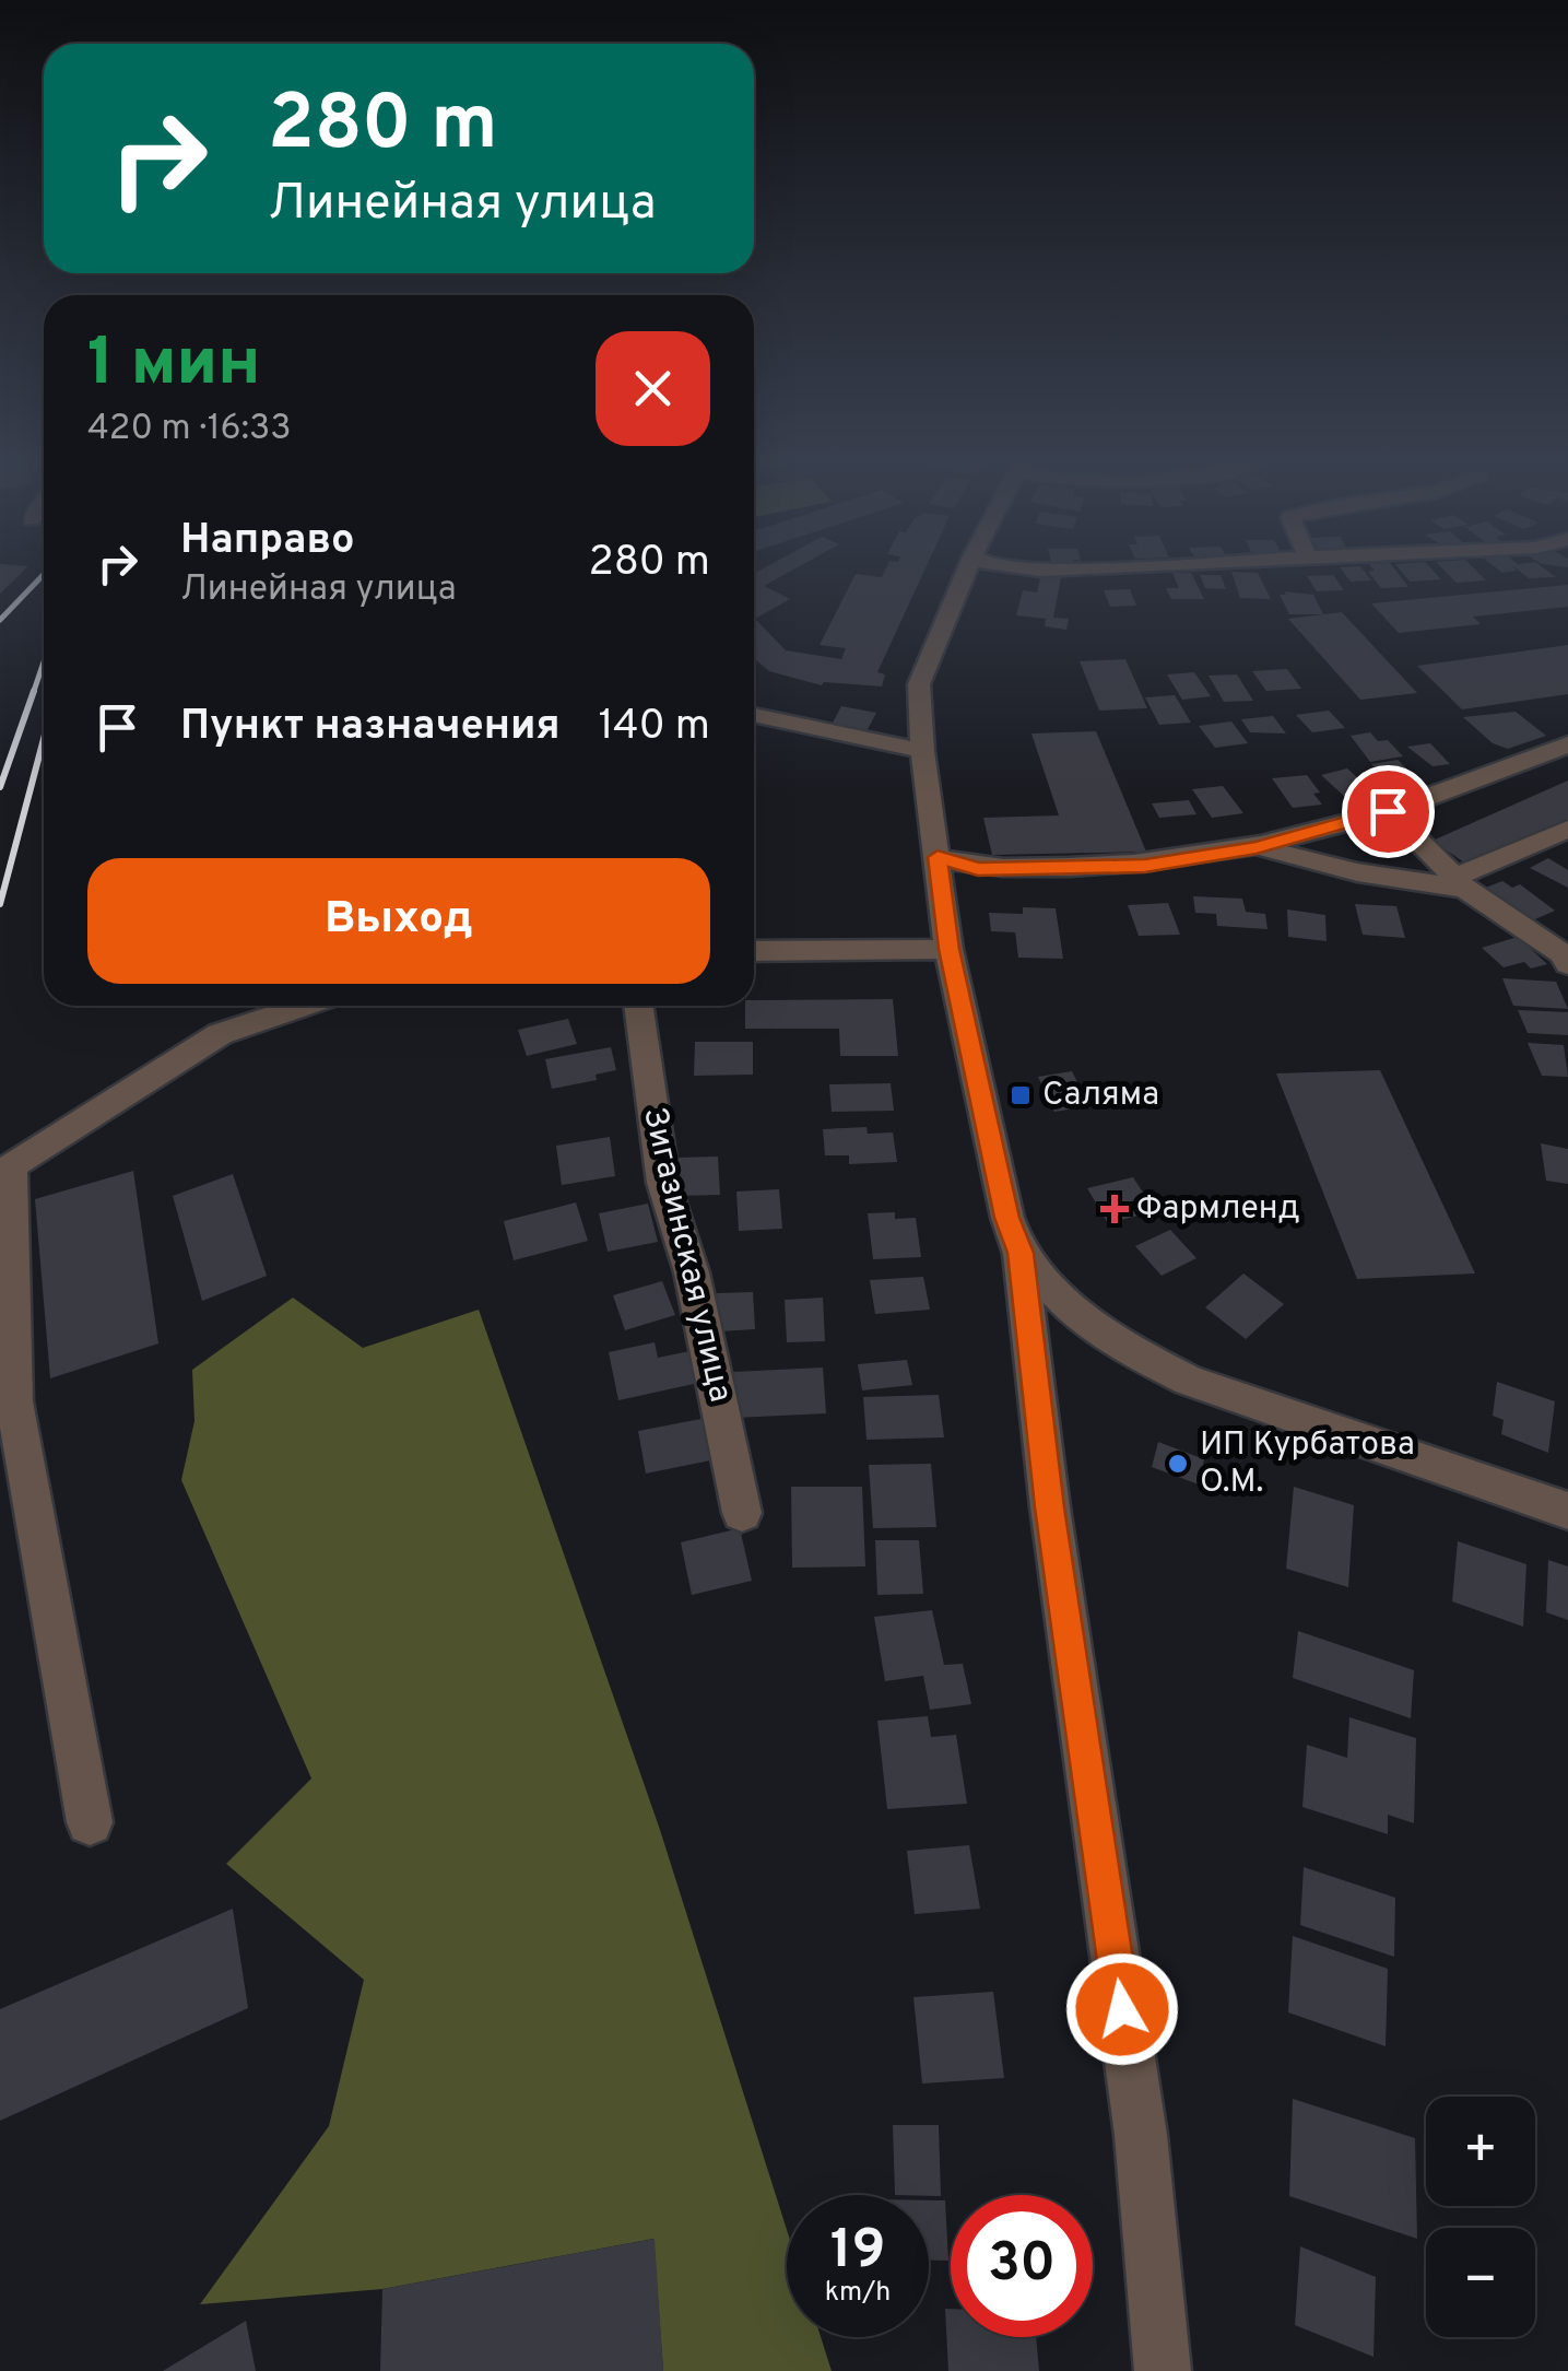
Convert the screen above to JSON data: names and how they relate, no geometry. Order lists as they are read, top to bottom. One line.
{"streets":{"street":["Зигазинская улица"]},"places":{"transit":["Саляма"],"health":["Фармленд"],"other":["ИП Курбатова О.М."]},"page":{"turn":["280 m","Линейная улица"],"heading":["1 мин","420 m · 16:33"],"list":[{"name":"Направо","note":"Линейная улица","value":"280 m"},{"name":"Пункт назначения","value":"140 m"}],"buttons":"Выход","map_buttons":["+","−"],"speed":"19 km/h","limit":"30"}}
